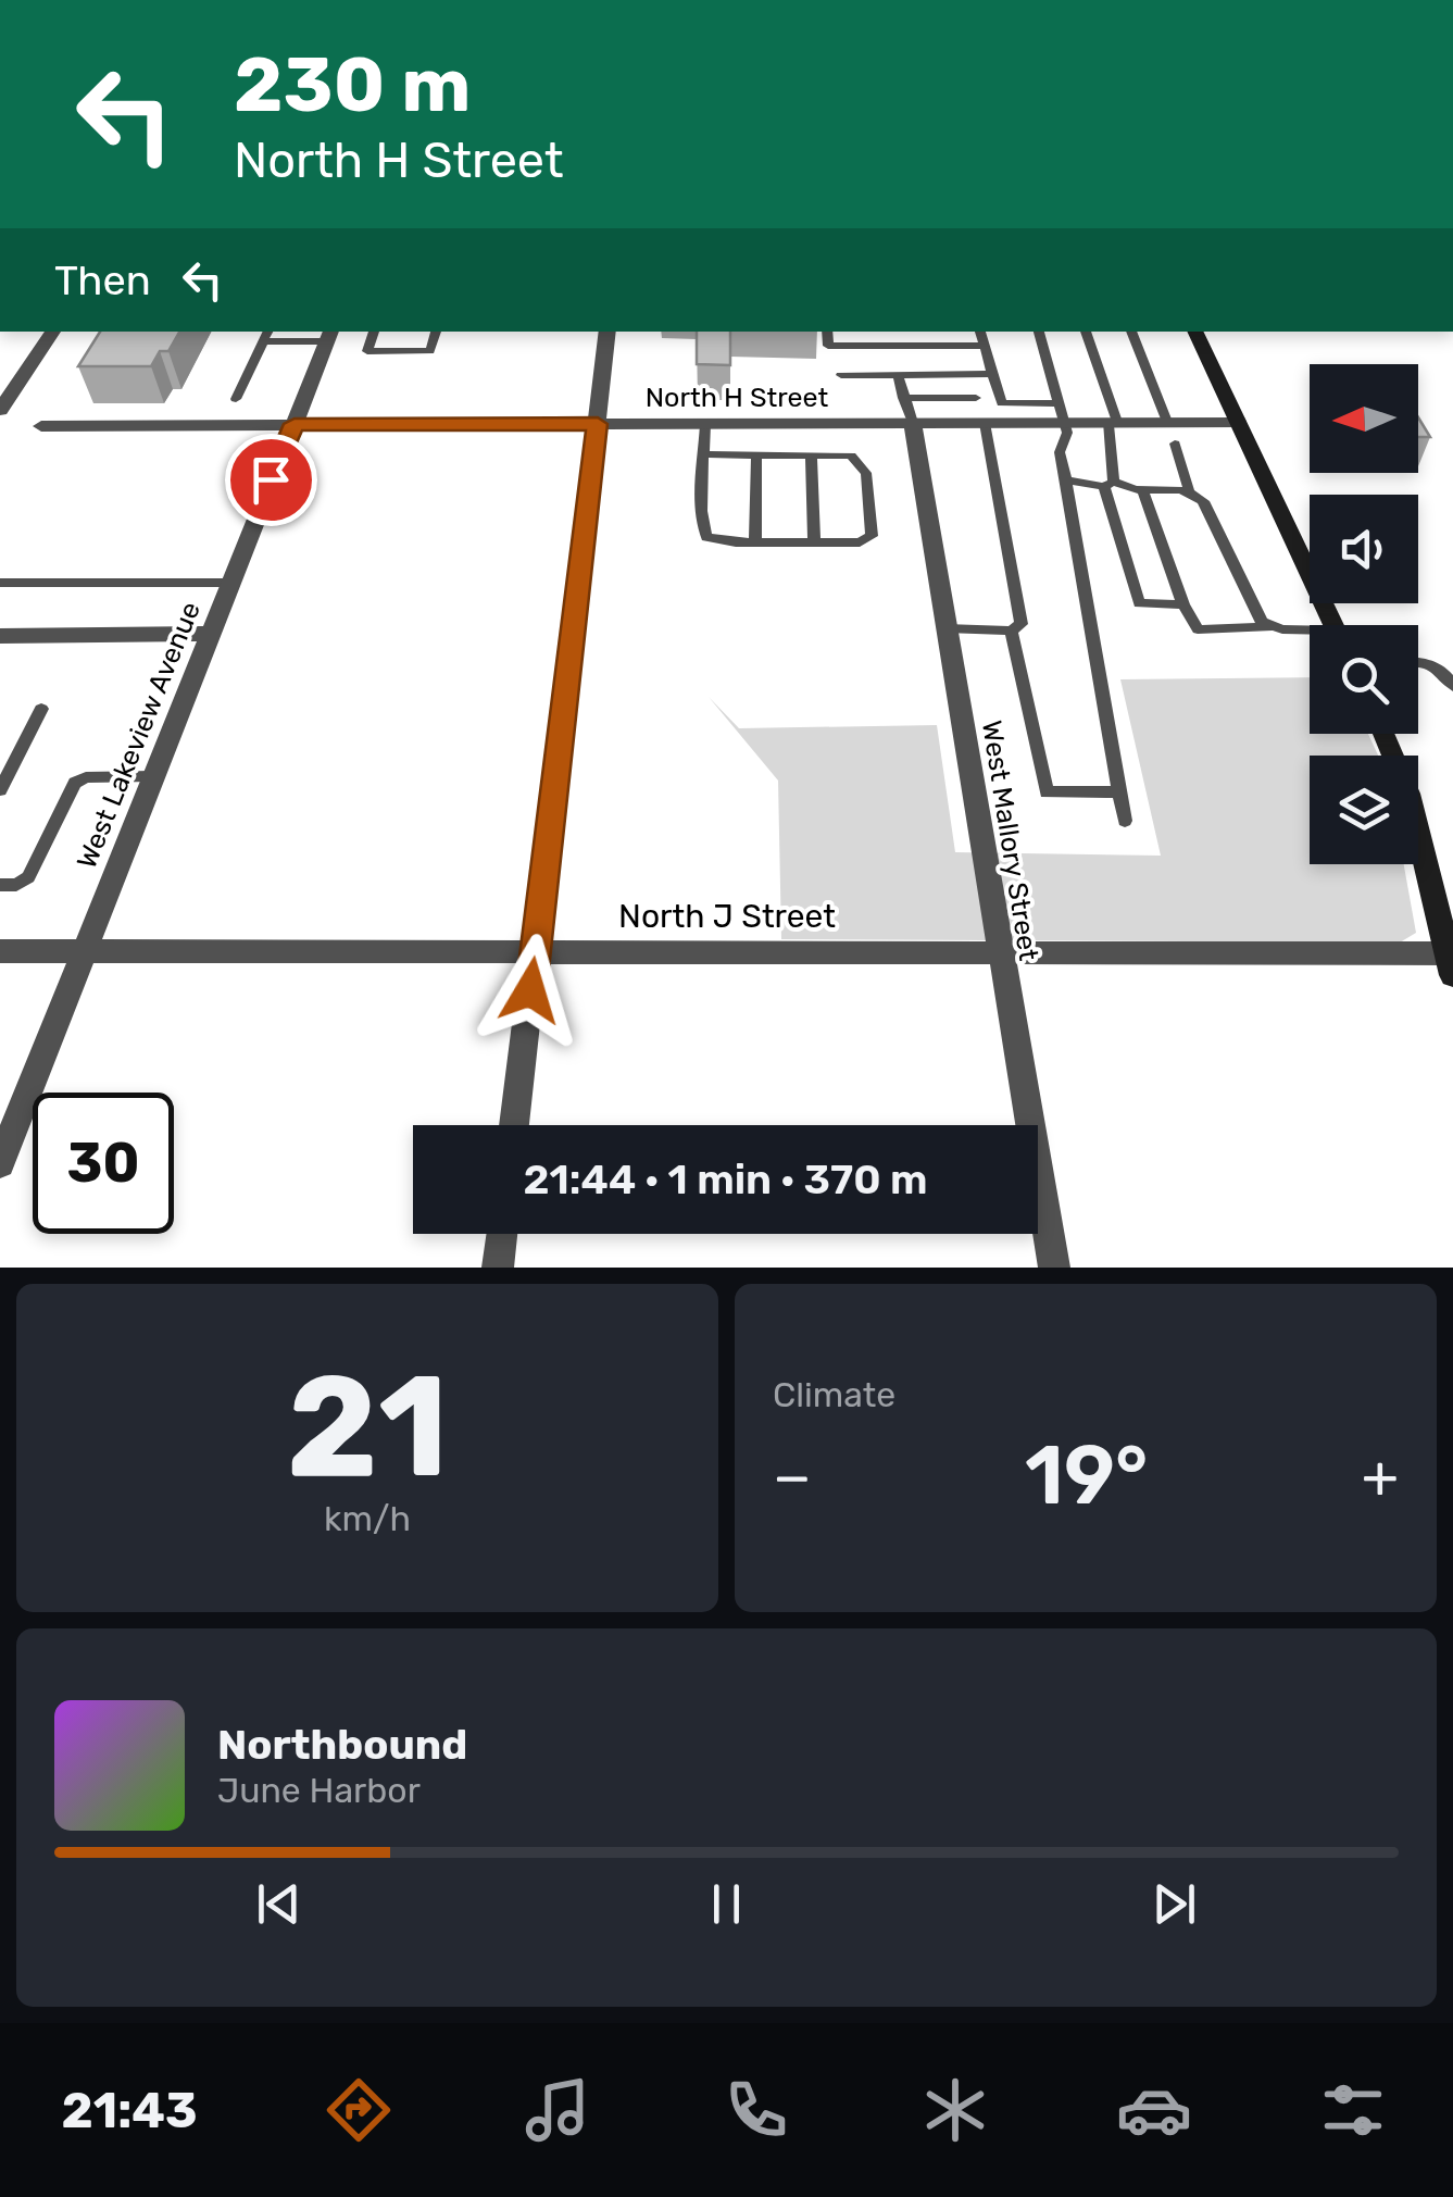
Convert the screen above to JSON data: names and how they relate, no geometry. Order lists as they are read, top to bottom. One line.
{"streets":{"street":["North H Street","West Lakeview Avenue","West Mallory Street","North J Street"]},"crossings":[["North H Street","West Lakeview Avenue"],["North H Street","West Mallory Street"],["West Lakeview Avenue","North J Street"],["West Mallory Street","North J Street"]],"north":"left","page":{"turn":["230 m","North H Street"],"then":"Then","limit":"30","trip":"21:44 · 1 min · 370 m","tile":[["21","km/h"],"Climate"],"heat":["−","19°","+"],"song":["Northbound","June Harbor"],"tabs":"21:43"}}
